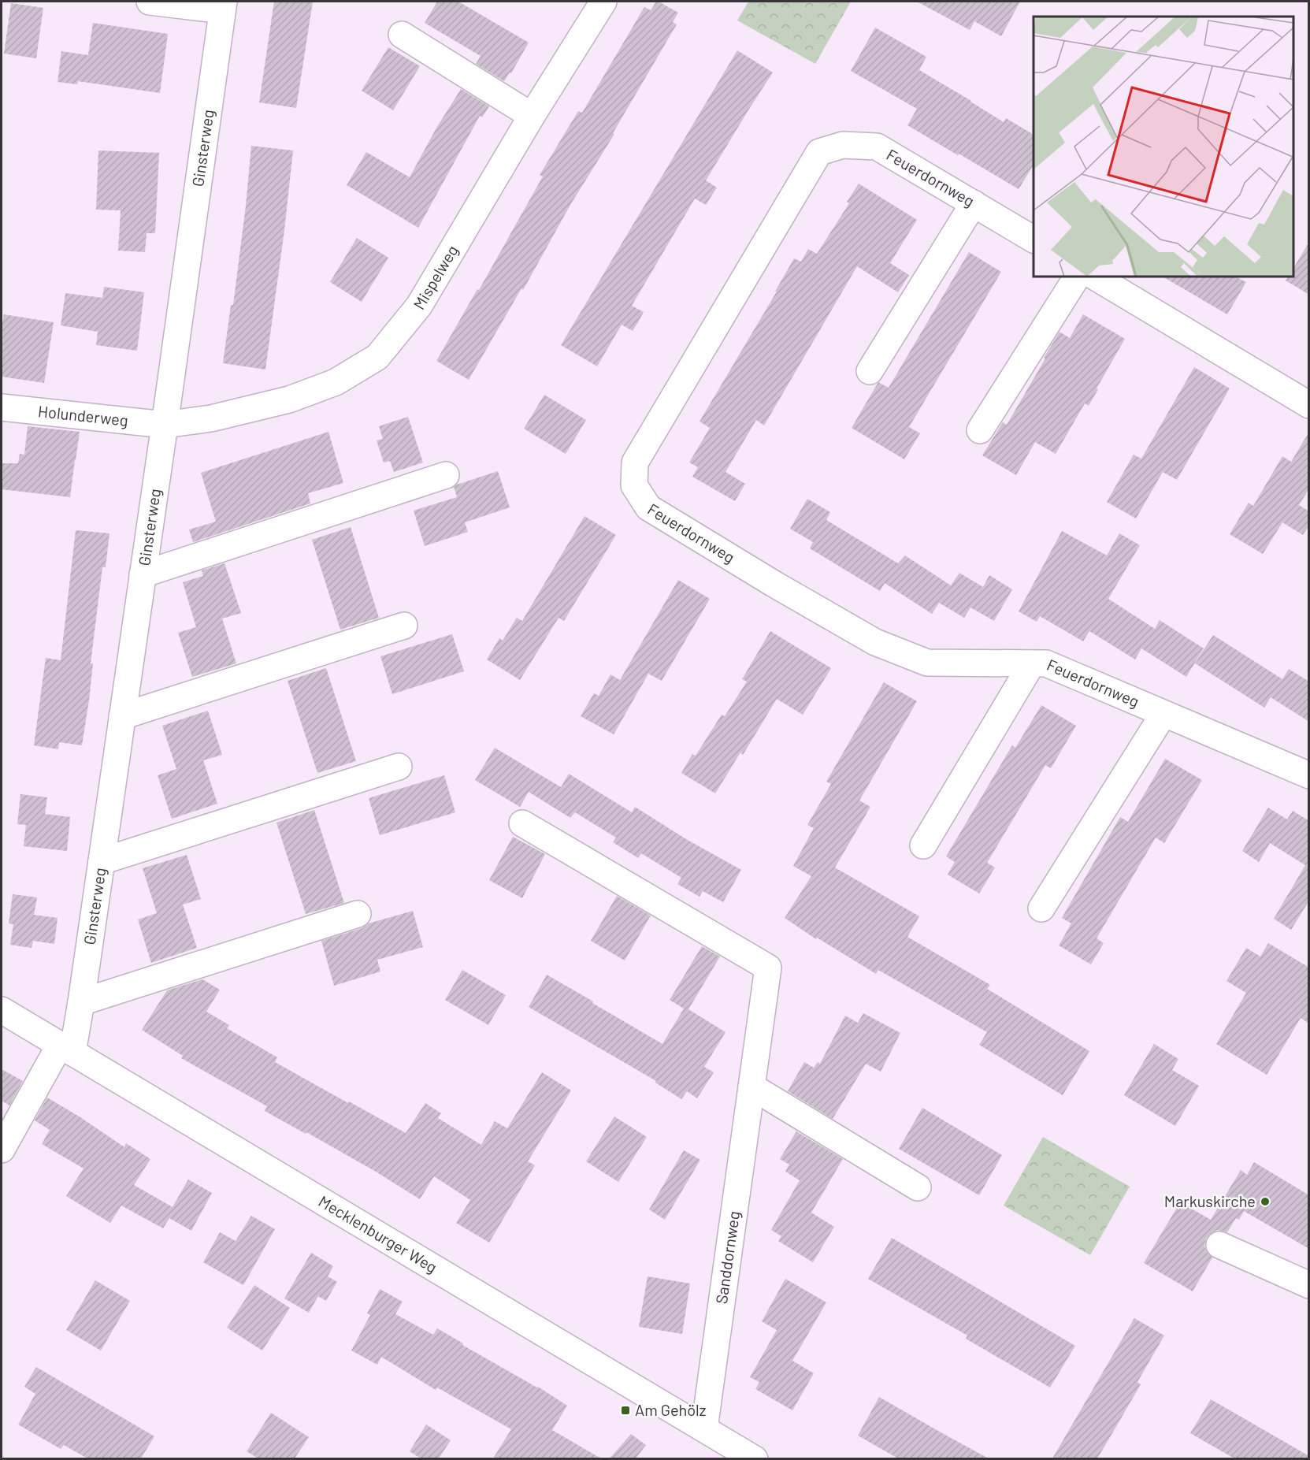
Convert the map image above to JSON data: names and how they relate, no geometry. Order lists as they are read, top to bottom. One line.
{"streets":{"street":["Ginsterweg","Feuerdornweg","Mispelweg","Holunderweg","Mecklenburger Weg","Sanddornweg"]},"crossings":[["Ginsterweg","Mispelweg"],["Ginsterweg","Holunderweg"],["Ginsterweg","Mecklenburger Weg"],["Mispelweg","Holunderweg"],["Mecklenburger Weg","Sanddornweg"]],"places":{"other":["Markuskirche"],"transit":["Am Gehölz"]}}
